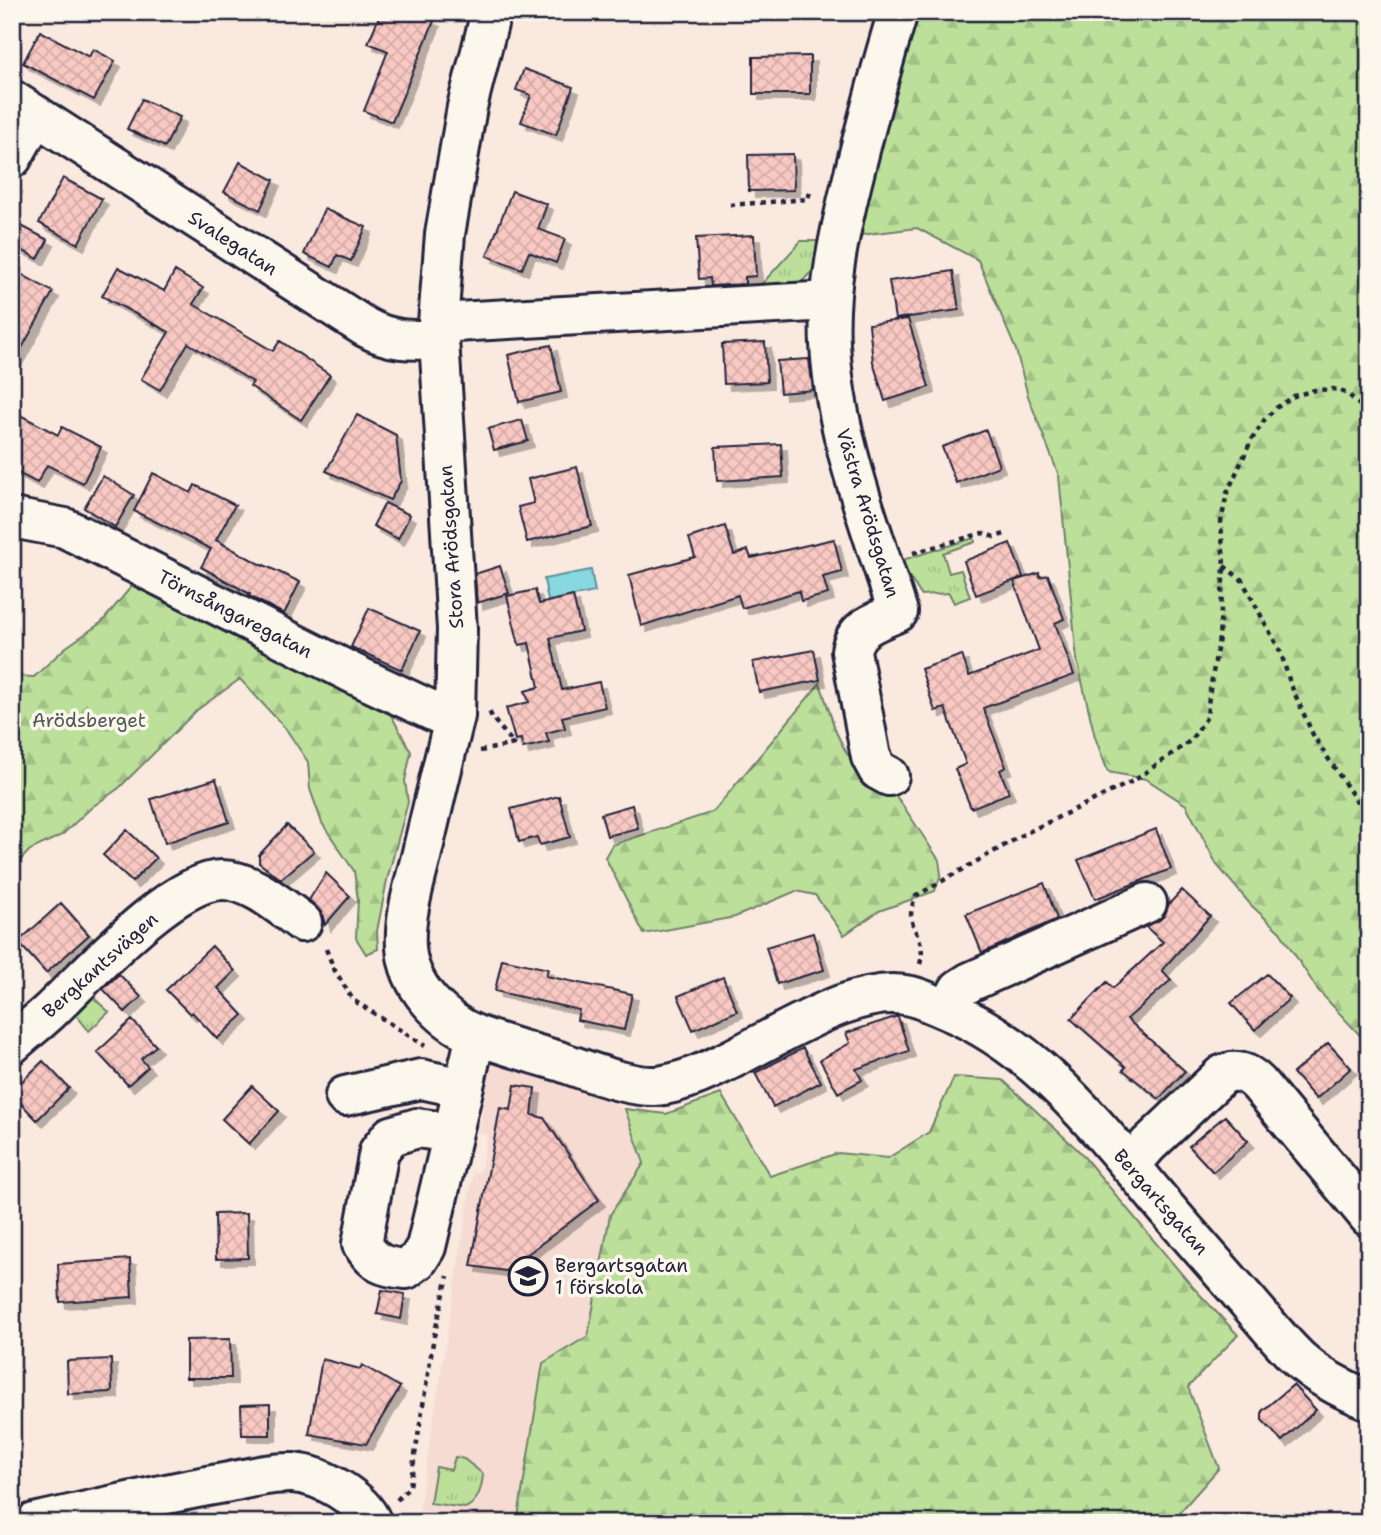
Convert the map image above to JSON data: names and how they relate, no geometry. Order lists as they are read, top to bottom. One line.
{"streets":{"street":["Svalegatan","Västra Arödsgatan","Stora Arödsgatan","Törnsångaregatan","Bergkantsvägen","Bergartsgatan"]},"crossings":[["Svalegatan","Västra Arödsgatan"],["Svalegatan","Stora Arödsgatan"],["Stora Arödsgatan","Törnsångaregatan"],["Stora Arödsgatan","Bergartsgatan"]],"parks":["Arödsberget"],"places":{"school or university":["Bergartsgatan 1 förskola"]}}
